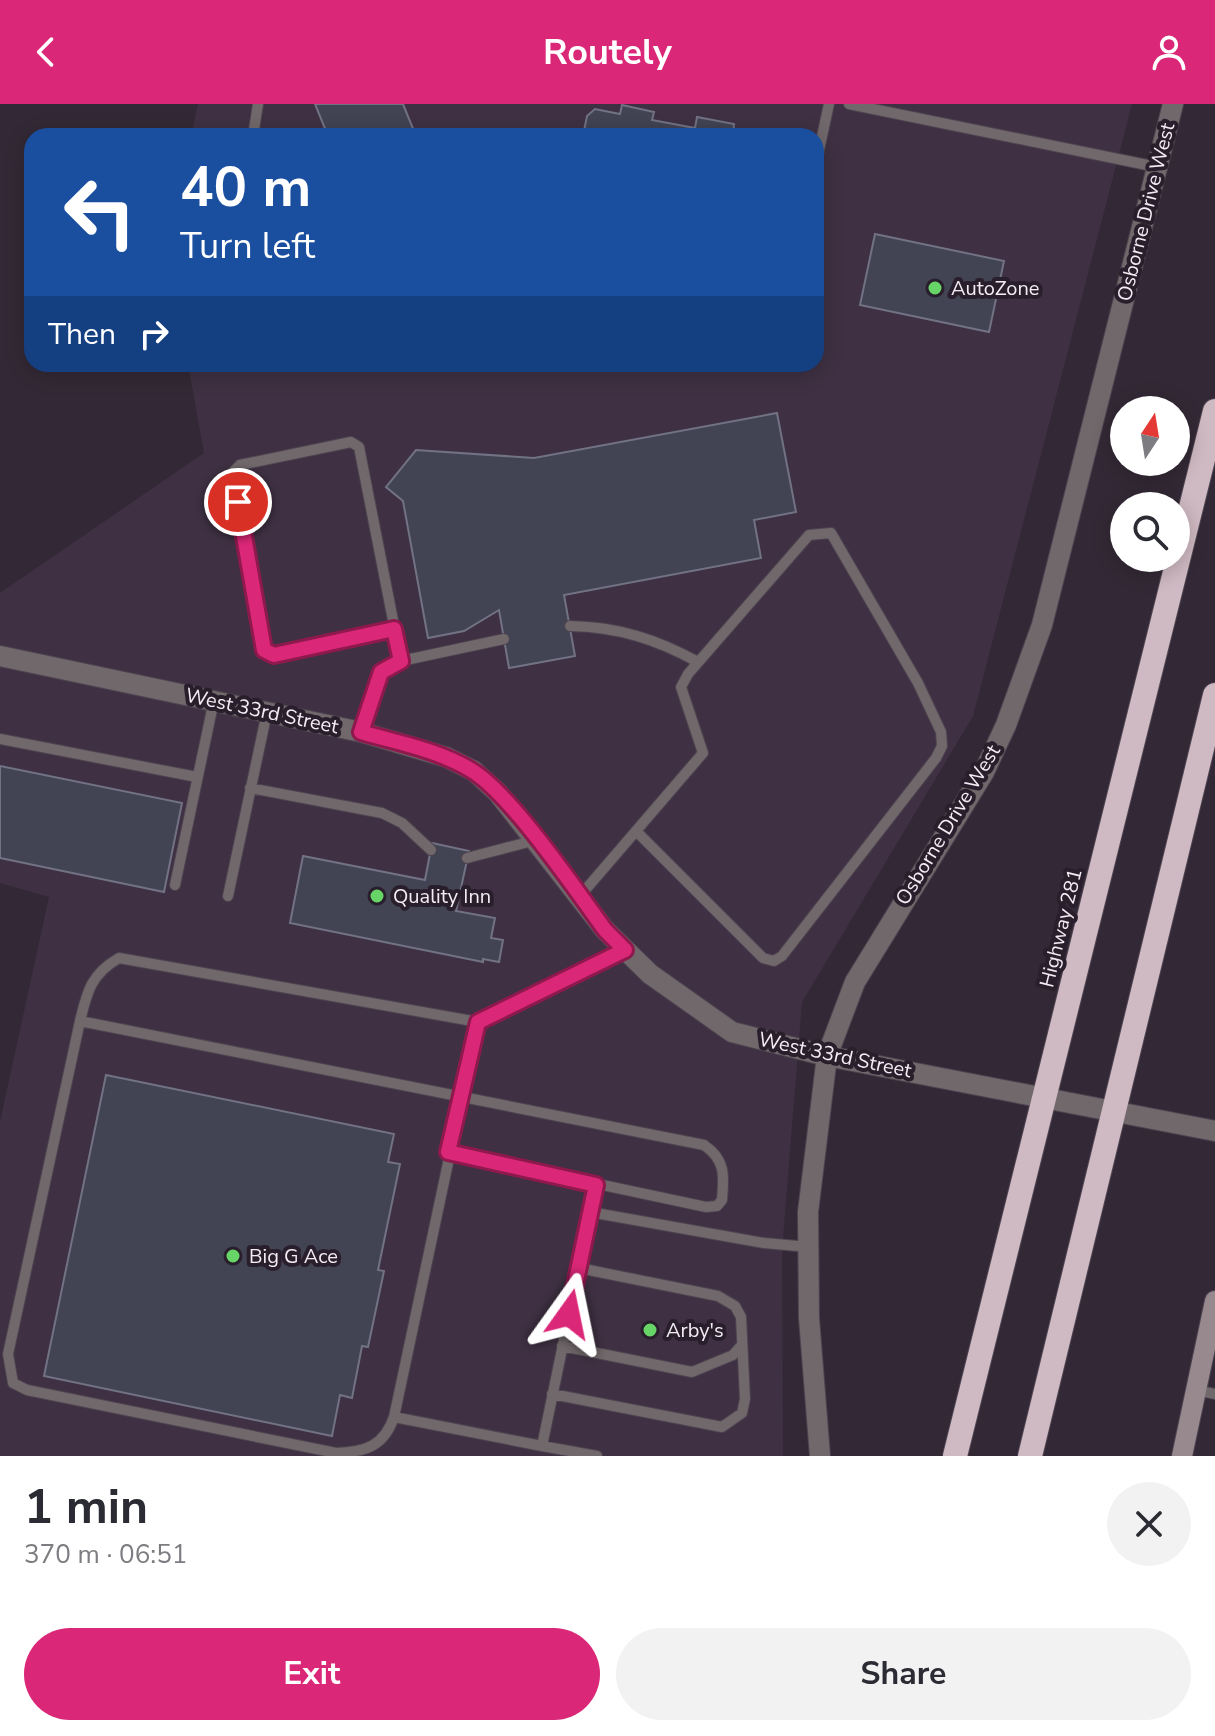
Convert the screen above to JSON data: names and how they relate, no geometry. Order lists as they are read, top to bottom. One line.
{"streets":{"highway":["Highway 281"],"street":["Osborne Drive West","West 33rd Street"]},"crossings":[["Osborne Drive West","West 33rd Street"],["West 33rd Street","Highway 281"]],"places":["AutoZone","Quality Inn","Big G Ace","Arby's"],"north":"top","page":{"header":"Routely","turn":["40 m","Turn left"],"then":"Then","heading":["1 min","370 m · 06:51"],"buttons":["Exit","Share"]}}
